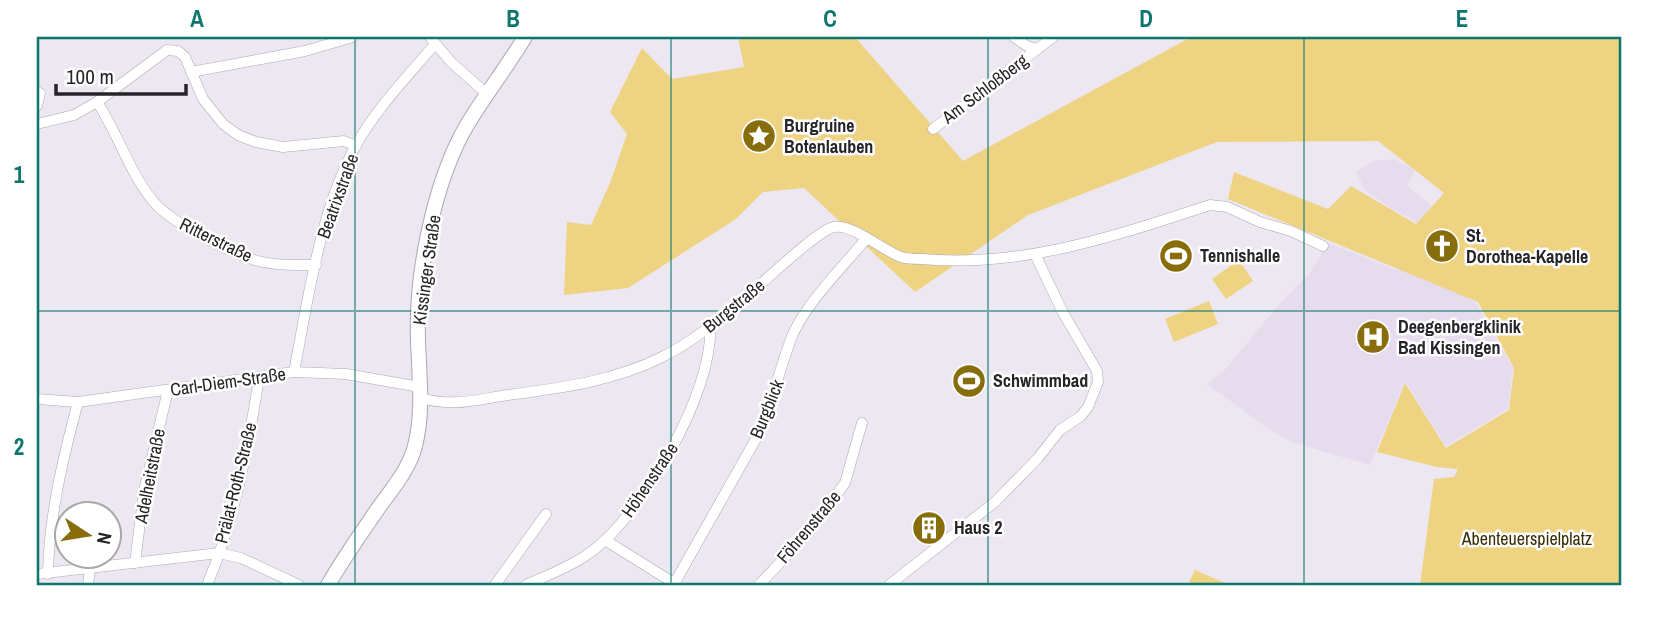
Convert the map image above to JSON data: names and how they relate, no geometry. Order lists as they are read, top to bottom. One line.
{"streets":{"street":["Am Schloßberg","Beatrixstraße","Ritterstraße","Kissinger Straße","Burgstraße","Carl-Diem-Straße","Burgblick","Adelheitstraße","Höhenstraße","Prälat-Roth-Straße","Föhrenstraße"]},"crossings":[["Beatrixstraße","Ritterstraße"],["Beatrixstraße","Carl-Diem-Straße"],["Kissinger Straße","Burgstraße"],["Kissinger Straße","Carl-Diem-Straße"],["Burgstraße","Carl-Diem-Straße"],["Burgstraße","Burgblick"],["Burgstraße","Höhenstraße"],["Carl-Diem-Straße","Adelheitstraße"],["Carl-Diem-Straße","Prälat-Roth-Straße"]],"parks":["Abenteuerspielplatz"],"places":{"place":["Burgruine Botenlauben"],"church":["St. Dorothea-Kapelle"],"sports":["Tennishalle","Schwimmbad"],"hospital":["Deegenbergklinik Bad Kissingen"],"building":["Haus 2"]},"scale_bar":"100 m","north":"right","grid":{"columns":["A","B","C","D","E"],"rows":["1","2"]}}
